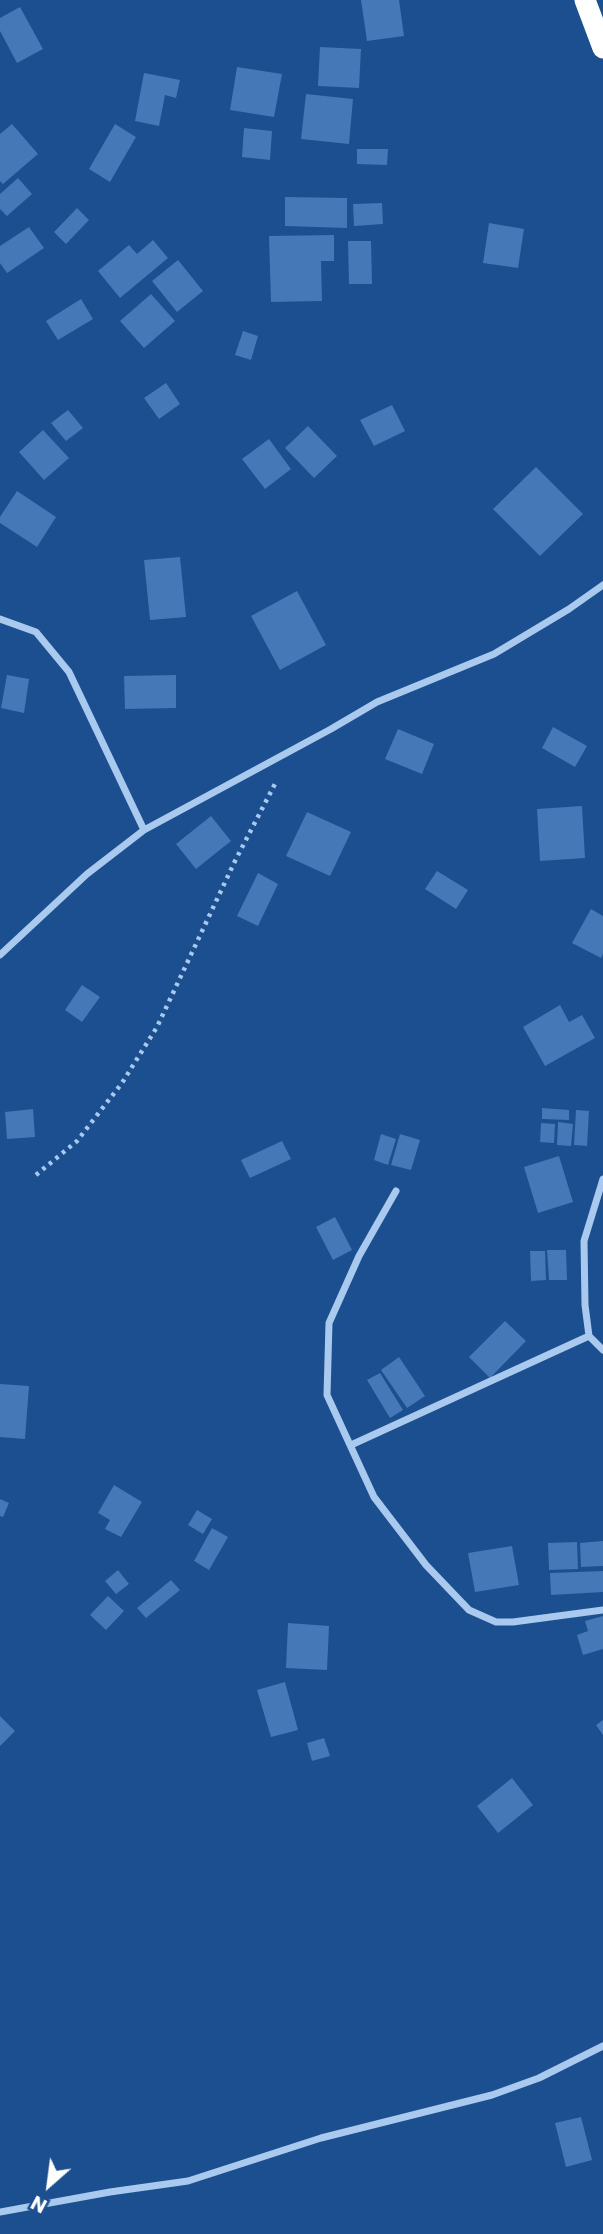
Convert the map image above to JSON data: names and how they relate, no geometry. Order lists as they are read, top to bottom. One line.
{"north":"bottom left"}
